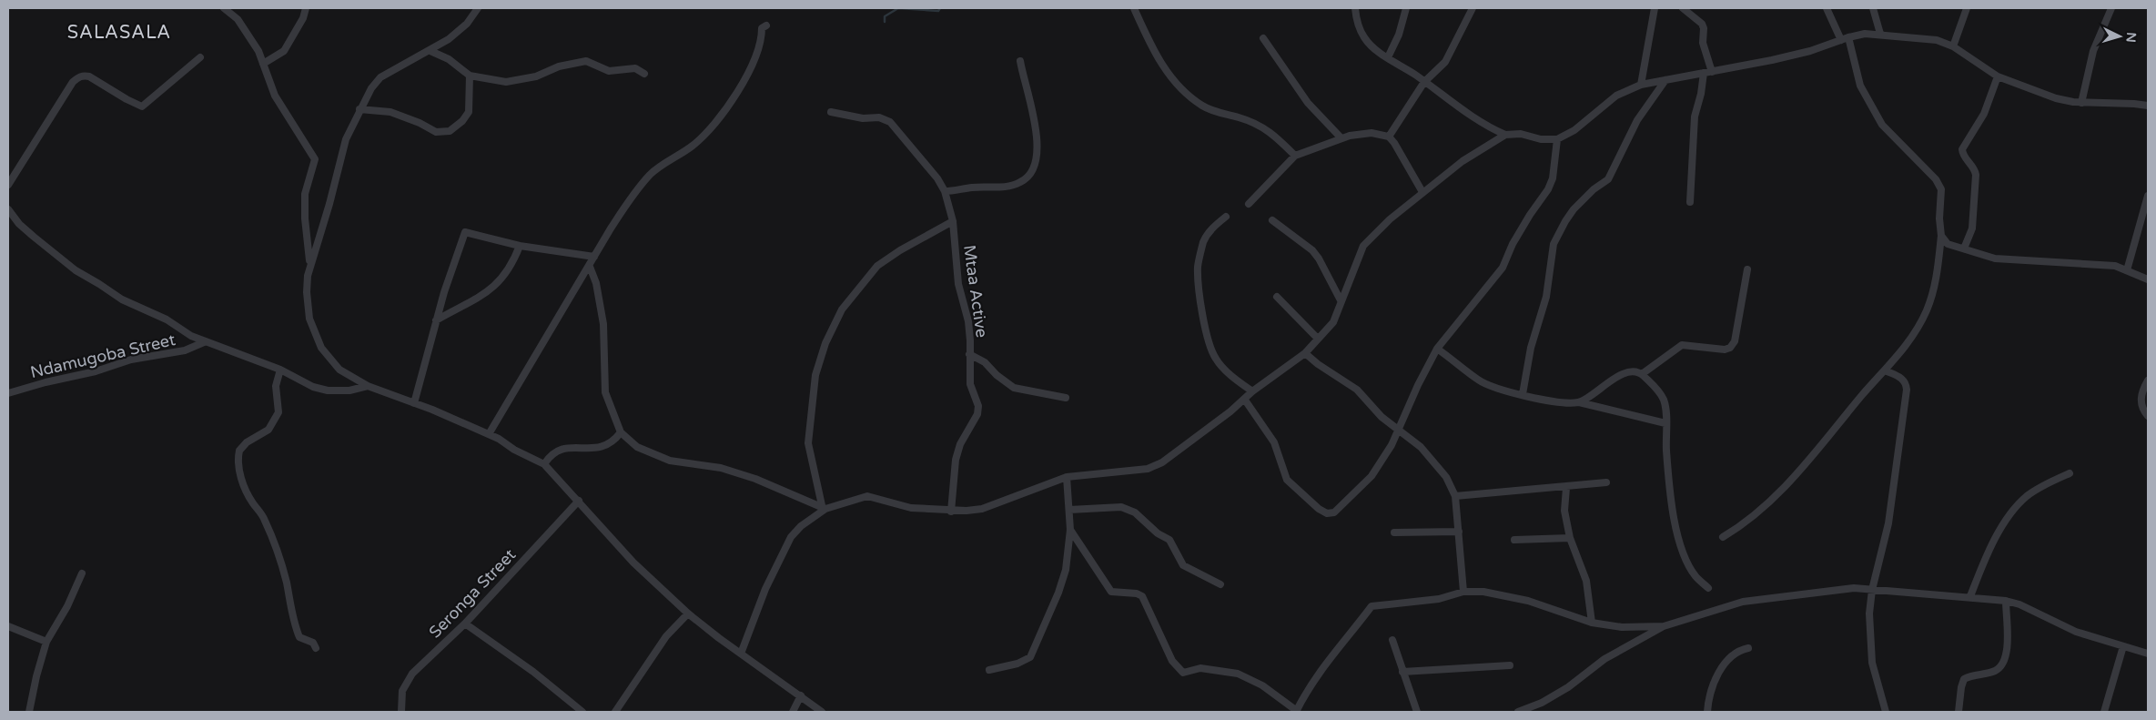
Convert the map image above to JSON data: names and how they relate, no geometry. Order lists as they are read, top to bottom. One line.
{"streets":{"street":["Mtaa Active","Ndamugoba Street","Seronga Street"]},"districts":["SALASALA"],"north":"right"}
